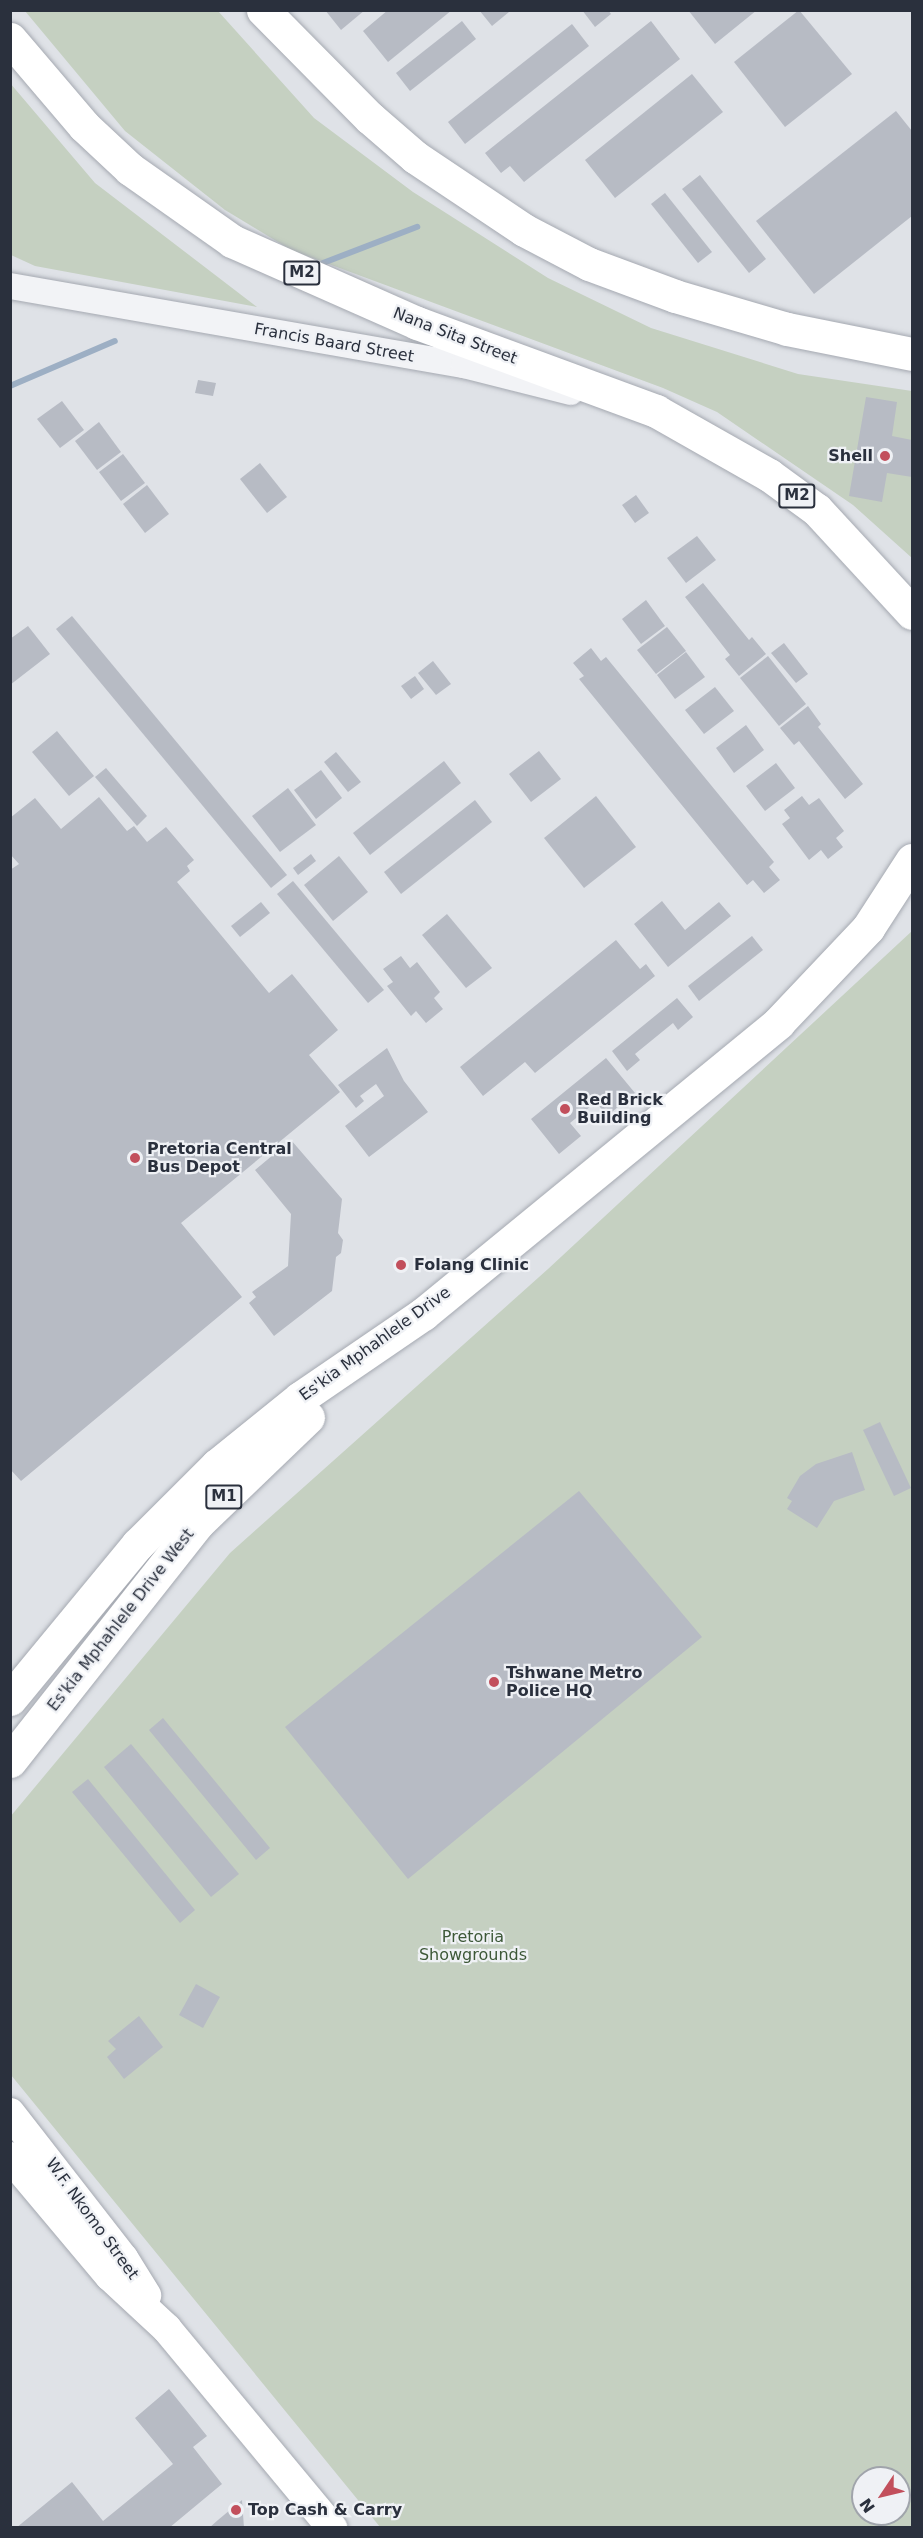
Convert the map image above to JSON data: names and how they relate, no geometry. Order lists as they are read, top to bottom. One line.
{"streets":{"main road":["M2","Nana Sita Street","Es'kia Mphahlele Drive","M1","Es'kia Mphahlele Drive West","W.F. Nkomo Street"],"street":["Francis Baard Street"]},"crossings":[["Nana Sita Street","Francis Baard Street"],["Es'kia Mphahlele Drive","Es'kia Mphahlele Drive West"]],"parks":["Pretoria Showgrounds"],"places":["Shell","Red Brick Building","Pretoria Central Bus Depot","Folang Clinic","Tshwane Metro Police HQ","Top Cash & Carry"],"north":"bottom left"}
